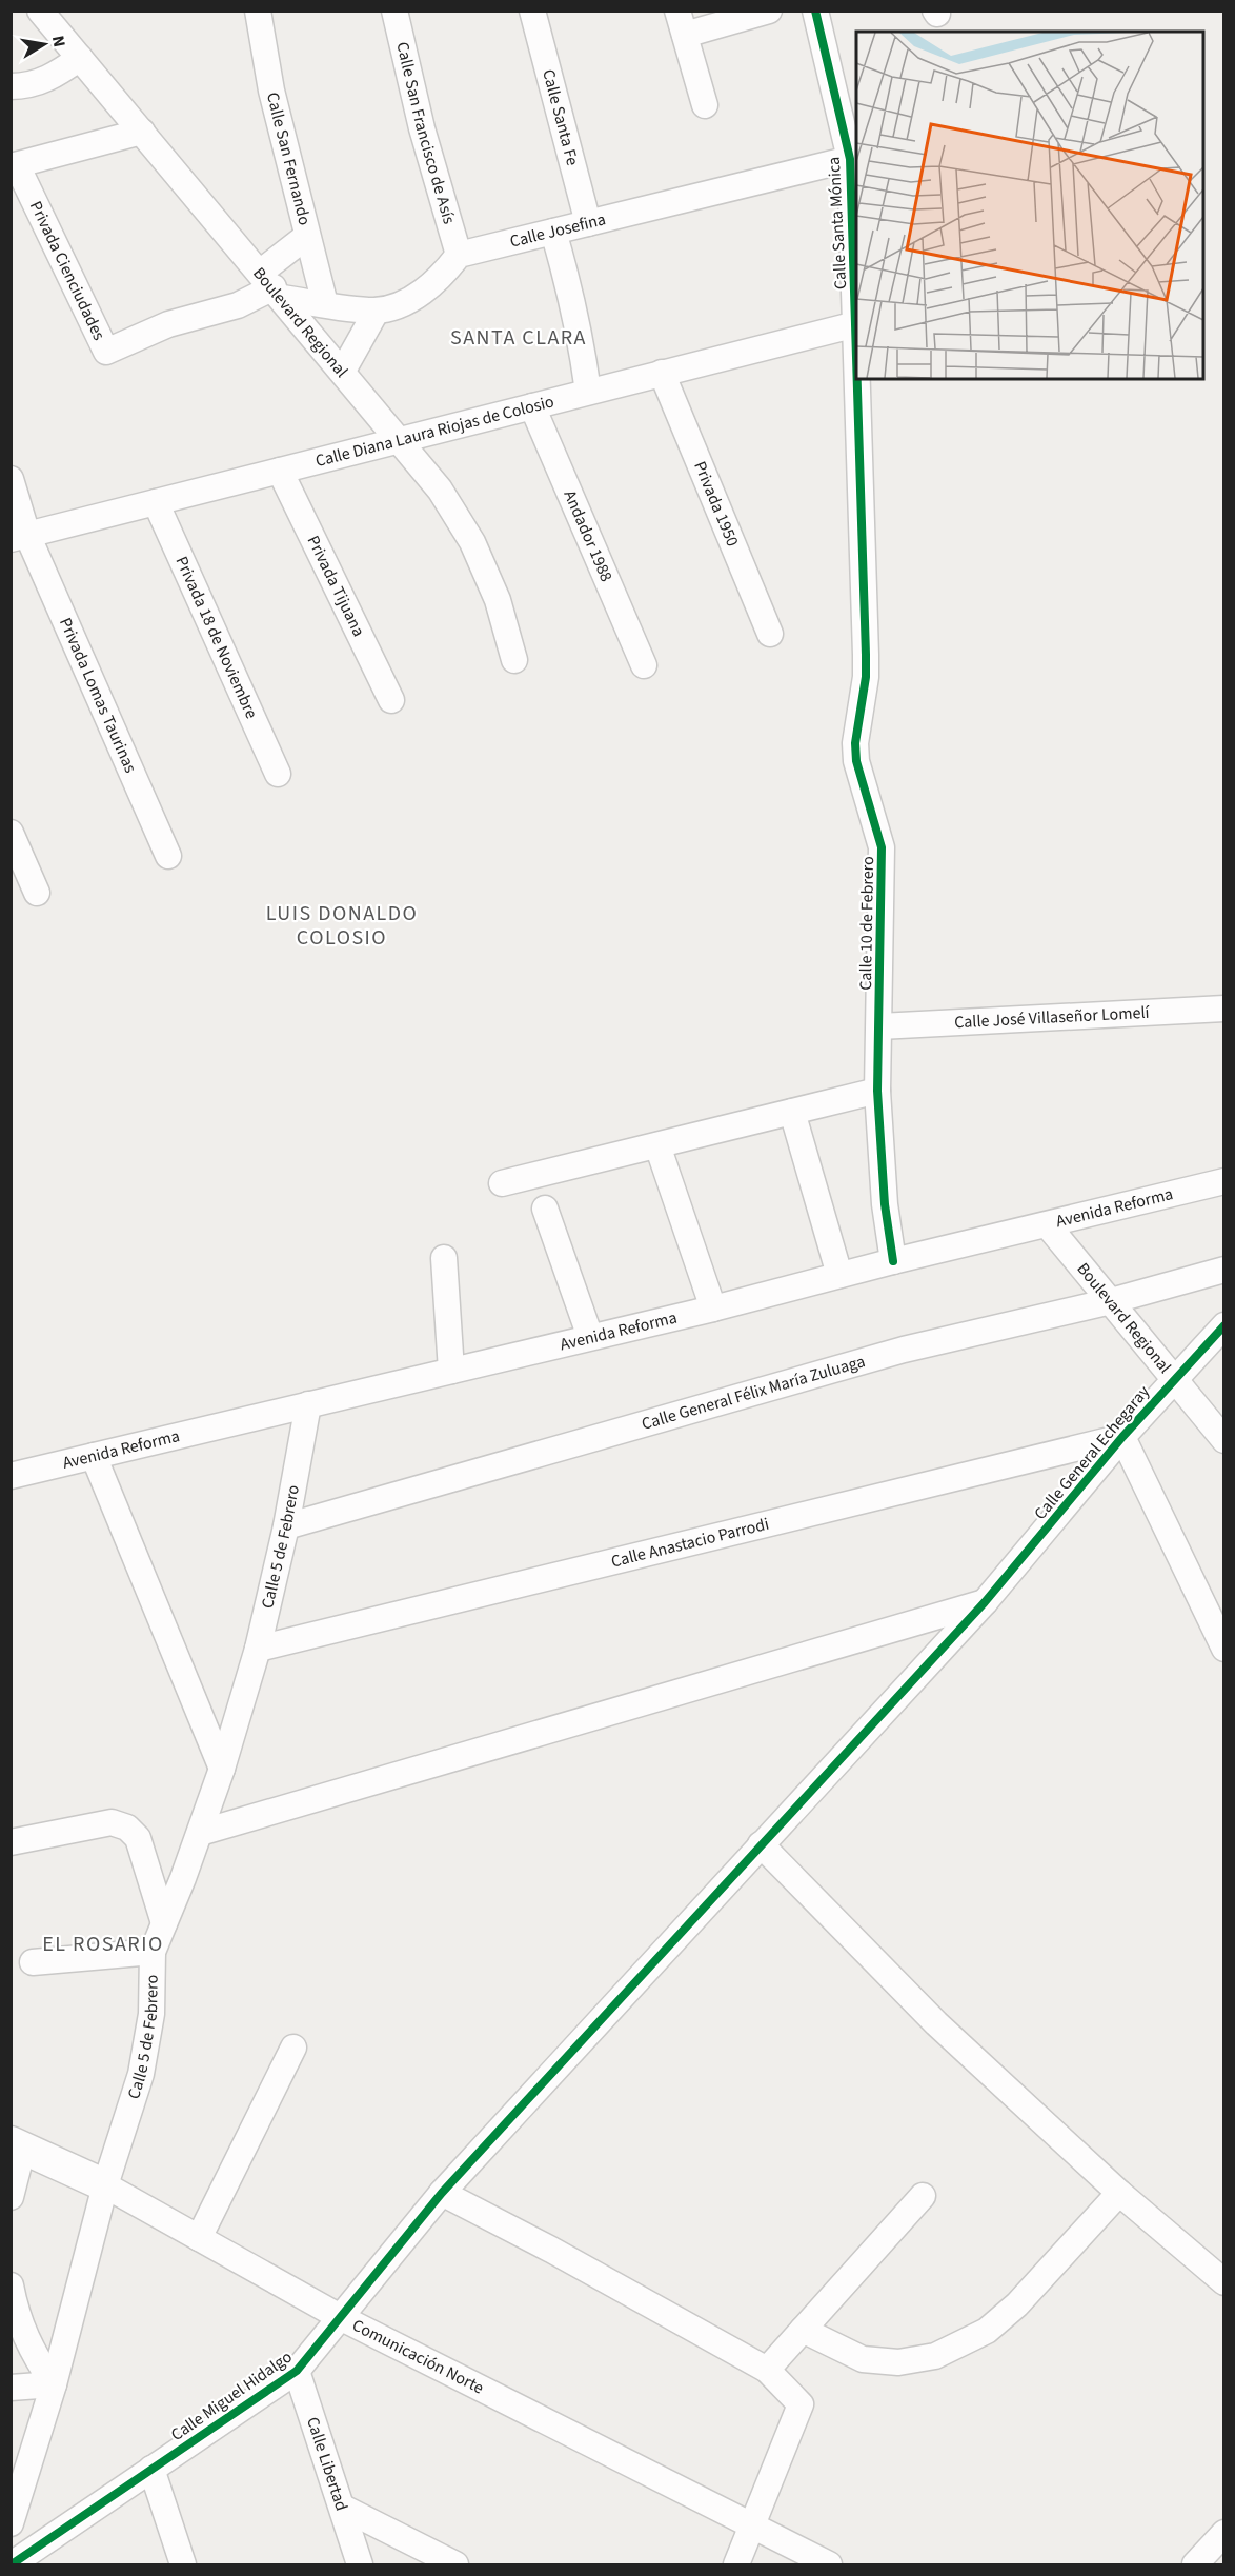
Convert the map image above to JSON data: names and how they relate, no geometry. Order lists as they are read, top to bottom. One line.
{"streets":{"street":["Calle Santa Fe","Calle San Francisco de Asís","Calle San Fernando","Calle Santa Mónica","Calle Josefina","Privada Cienciudades","Boulevard Regional","Calle Diana Laura Riojas de Colosio","Privada 1950","Andador 1988","Privada Tijuana","Privada 18 de Noviembre","Privada Lomas Taurinas","Calle 10 de Febrero","Calle José Villaseñor Lomelí","Avenida Reforma","Calle General Félix María Zuluaga","Calle General Echegaray","Calle Anastacio Parrodi","Calle 5 de Febrero","Comunicación Norte","Calle Miguel Hidalgo","Calle Libertad"]},"crossings":[["Calle Santa Fe","Calle Josefina"],["Calle San Francisco de Asís","Calle Josefina"],["Calle Santa Mónica","Calle Josefina"],["Calle Santa Mónica","Calle Diana Laura Riojas de Colosio"],["Privada Cienciudades","Boulevard Regional"],["Boulevard Regional","Calle Diana Laura Riojas de Colosio"],["Boulevard Regional","Avenida Reforma"],["Boulevard Regional","Calle General Félix María Zuluaga"],["Boulevard Regional","Calle General Echegaray"],["Calle Diana Laura Riojas de Colosio","Privada 1950"],["Calle Diana Laura Riojas de Colosio","Andador 1988"],["Calle Diana Laura Riojas de Colosio","Privada Tijuana"],["Calle Diana Laura Riojas de Colosio","Privada 18 de Noviembre"],["Calle Diana Laura Riojas de Colosio","Privada Lomas Taurinas"],["Calle 10 de Febrero","Calle José Villaseñor Lomelí"],["Calle 10 de Febrero","Avenida Reforma"],["Avenida Reforma","Calle 5 de Febrero"],["Calle General Félix María Zuluaga","Calle 5 de Febrero"],["Calle General Echegaray","Calle Anastacio Parrodi"],["Calle General Echegaray","Calle Miguel Hidalgo"],["Calle Anastacio Parrodi","Calle 5 de Febrero"],["Calle 5 de Febrero","Comunicación Norte"],["Comunicación Norte","Calle Miguel Hidalgo"],["Calle Miguel Hidalgo","Calle Libertad"]],"districts":["SANTA CLARA","LUIS DONALDO COLOSIO","EL ROSARIO"],"north":"right"}
